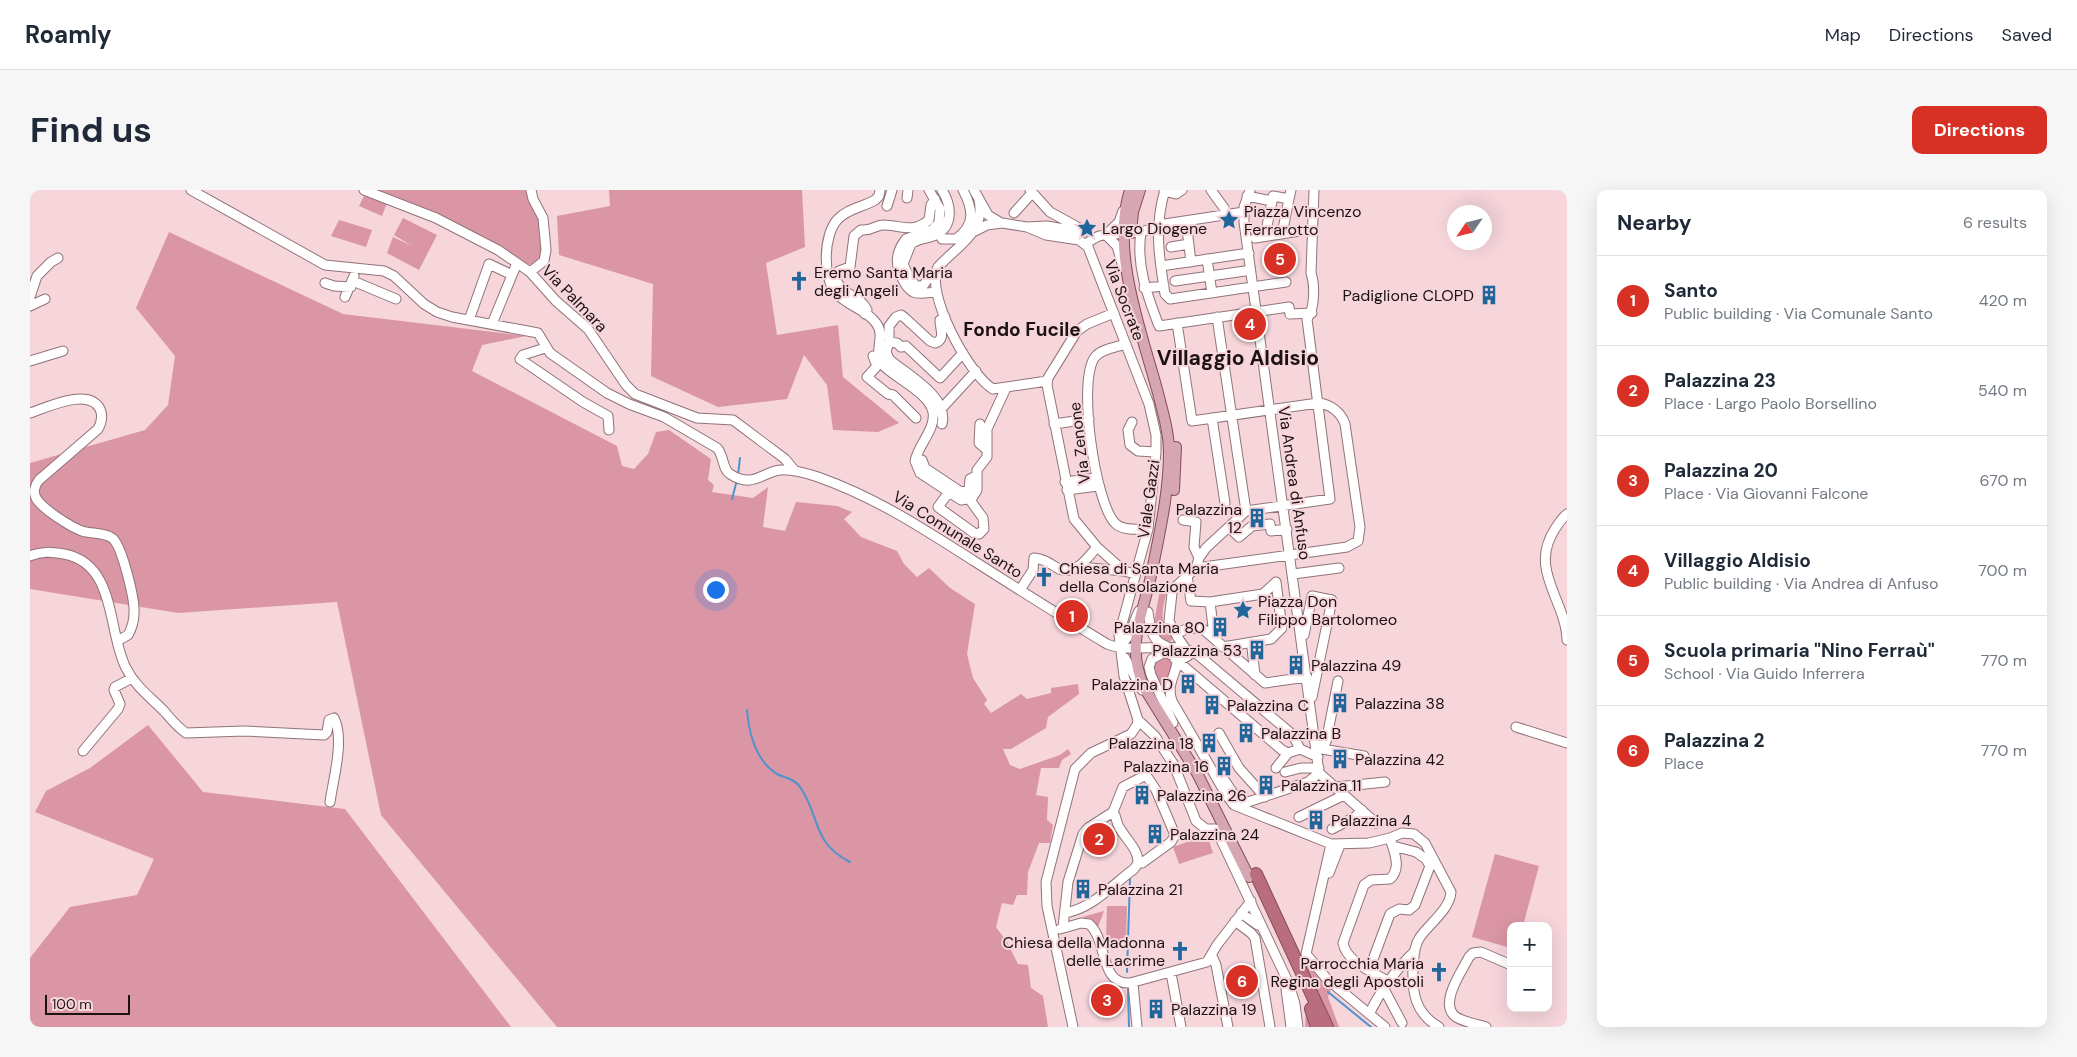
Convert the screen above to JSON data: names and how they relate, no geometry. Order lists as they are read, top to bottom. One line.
{"streets":{"main road":["Viale Gazzi"],"street":["Via Palmara","Via Socrate","Via Zenone","Via Andrea di Anfuso","Via Comunale Santo"]},"crossings":[["Via Palmara","Via Comunale Santo"],["Via Socrate","Via Zenone"],["Via Socrate","Via Comunale Santo"],["Viale Gazzi","Via Comunale Santo"]],"districts":["Fondo Fucile","Villaggio Aldisio"],"places":{"place":["Piazza Vincenzo Ferrarotto","Largo Diogene","Piazza Don Filippo Bartolomeo"],"church":["Eremo Santa Maria degli Angeli","Chiesa di Santa Maria della Consolazione","Chiesa della Madonna delle Lacrime","Parrocchia Maria Regina degli Apostoli"],"building":["Padiglione CLOPD","Palazzina 12","Palazzina 80","Palazzina 53","Palazzina 49","Palazzina D","Palazzina 38","Palazzina C","Palazzina B","Palazzina 18","Palazzina 42","Palazzina 16","Palazzina 11","Palazzina 26","Palazzina 4","Palazzina 24","Palazzina 21","Palazzina 19"]},"scale_bar":"100 m","north":"bottom left","page":{"header":"Roamly","nav":["Map","Directions","Saved"],"buttons":"Directions","title":"Find us","heading":["Nearby","6 results"],"pins":["5","4","1","2","6","3"],"list":[{"mark":"1","name":"Santo","note":"Public building · Via Comunale Santo","value":"420 m"},{"mark":"2","name":"Palazzina 23","note":"Place · Largo Paolo Borsellino","value":"540 m"},{"mark":"3","name":"Palazzina 20","note":"Place · Via Giovanni Falcone","value":"670 m"},{"mark":"4","name":"Villaggio Aldisio","note":"Public building · Via Andrea di Anfuso","value":"700 m"},{"mark":"5","name":"Scuola primaria \"Nino Ferraù\"","note":"School · Via Guido Inferrera","value":"770 m"},{"mark":"6","name":"Palazzina 2","note":"Place","value":"770 m"}],"map_buttons":["+","−"],"scale":"100 m"}}
